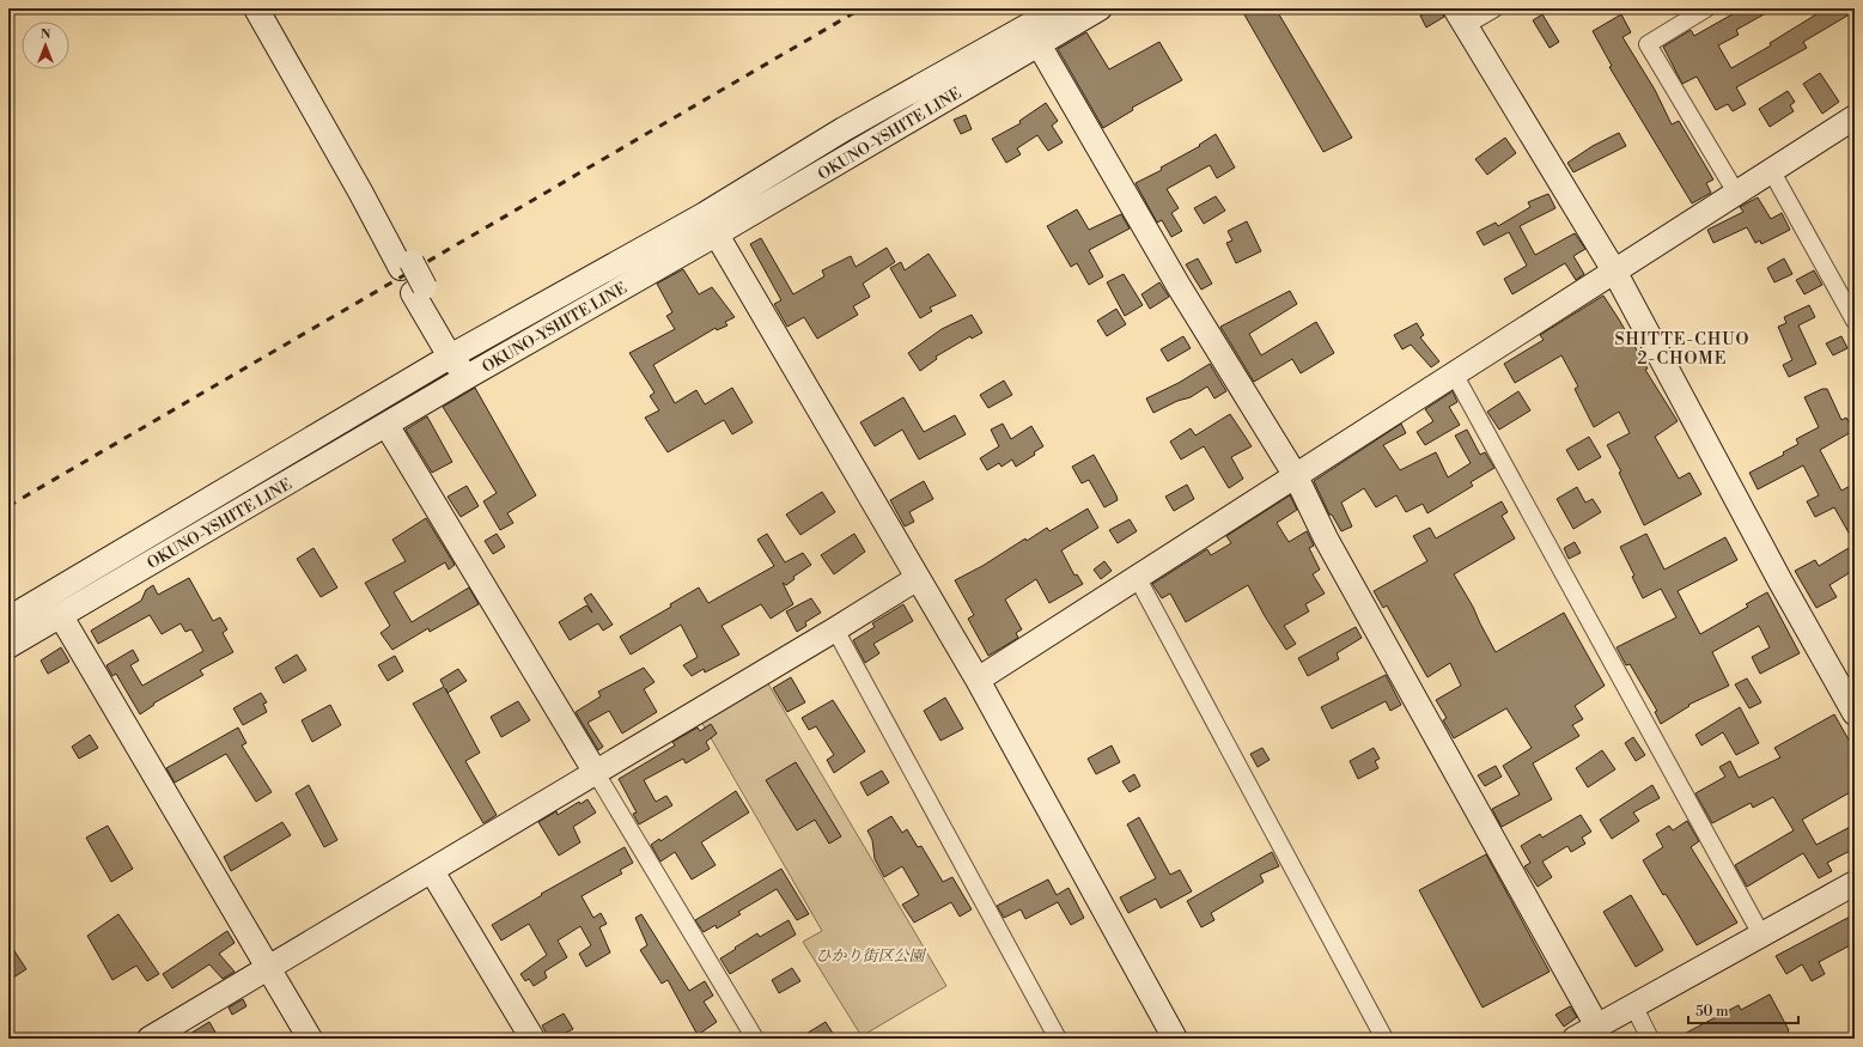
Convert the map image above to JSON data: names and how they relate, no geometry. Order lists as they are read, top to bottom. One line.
{"streets":{"street":["OKUNO-YSHITE LINE"]},"districts":["SHITTE-CHUO 2-CHOME"],"parks":["ひかり街区公園"],"scale_bar":"50 m","north":"top"}
